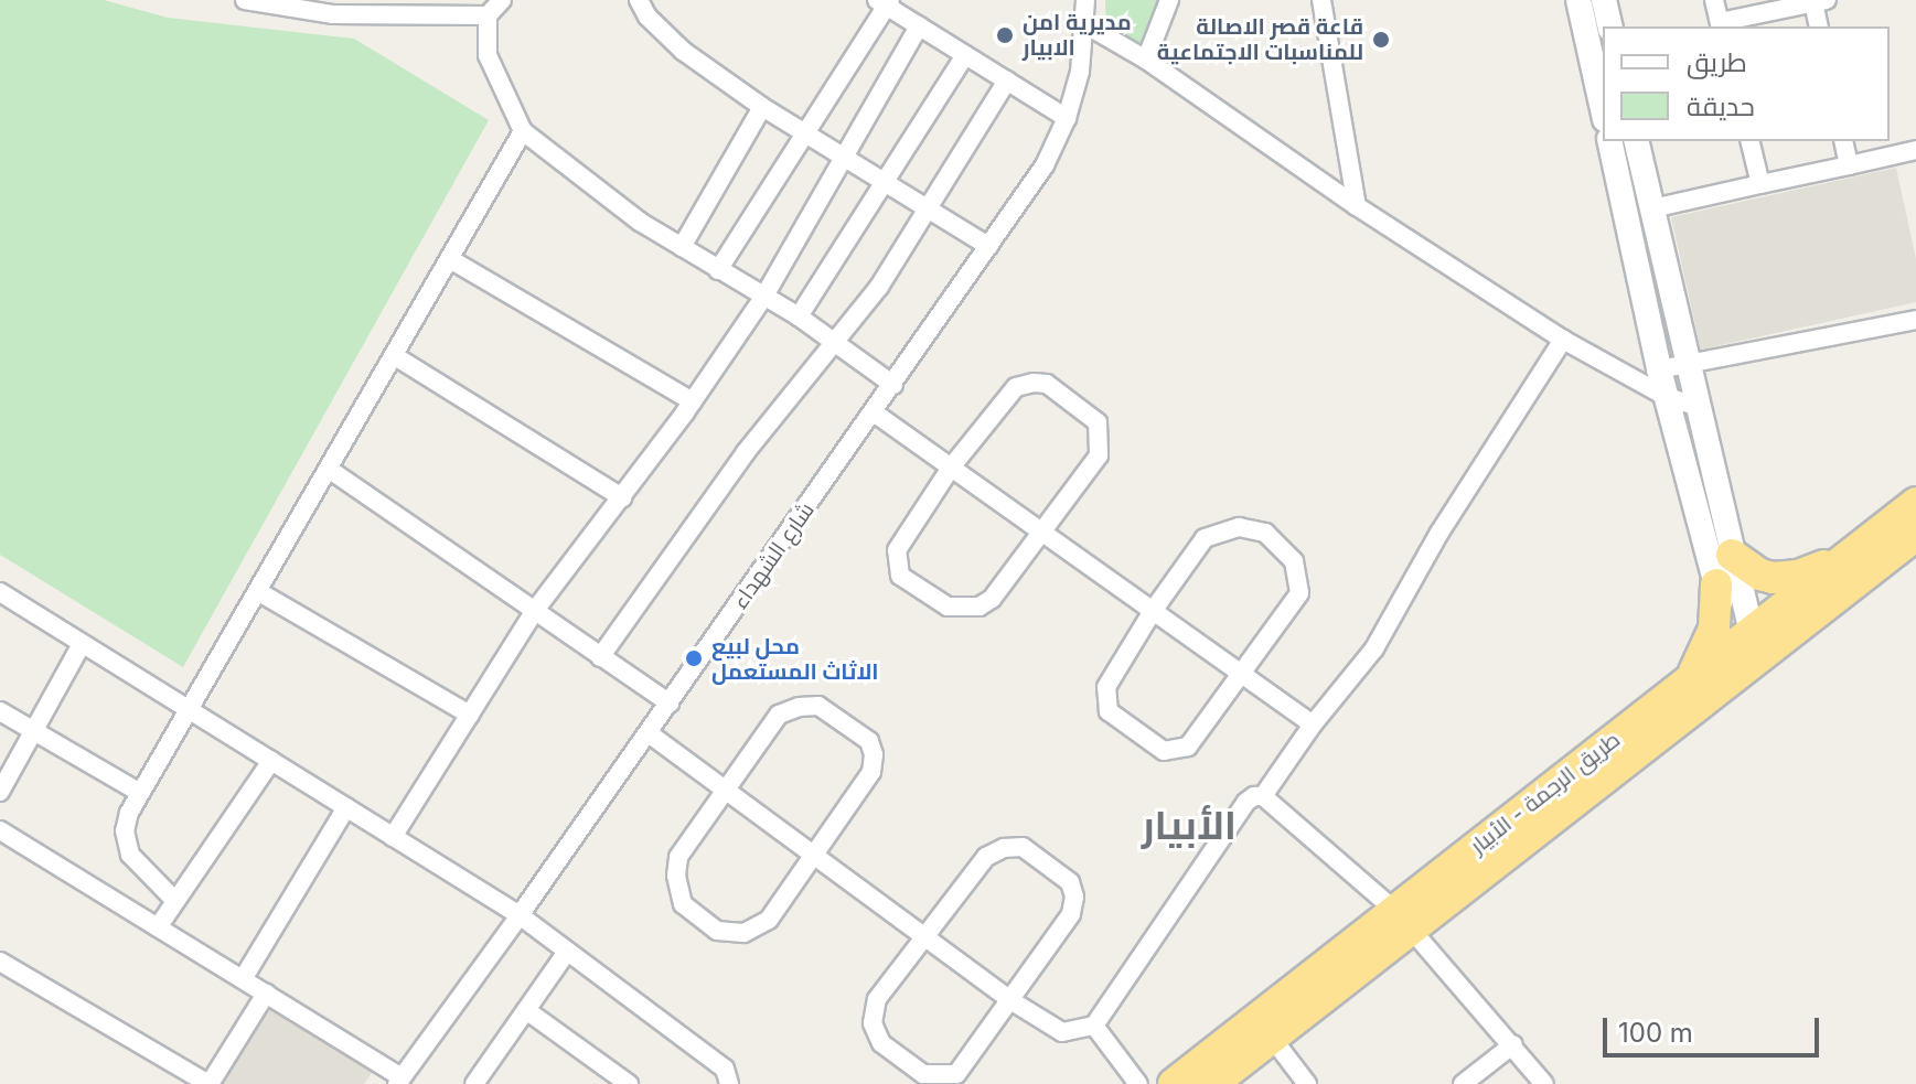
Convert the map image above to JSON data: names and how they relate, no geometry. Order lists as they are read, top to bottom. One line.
{"streets":{"highway":["طريق الرجمة - الأبيار"],"street":["شارع الشهداء"]},"districts":["الأبيار"],"places":["مديرية امن الابيار","قاعة قصر الاصالة للمناسبات الاجتماعية","محل لبيع الاثاث المستعمل"],"legend":["طريق","حديقة"],"scale_bar":"100 m"}
